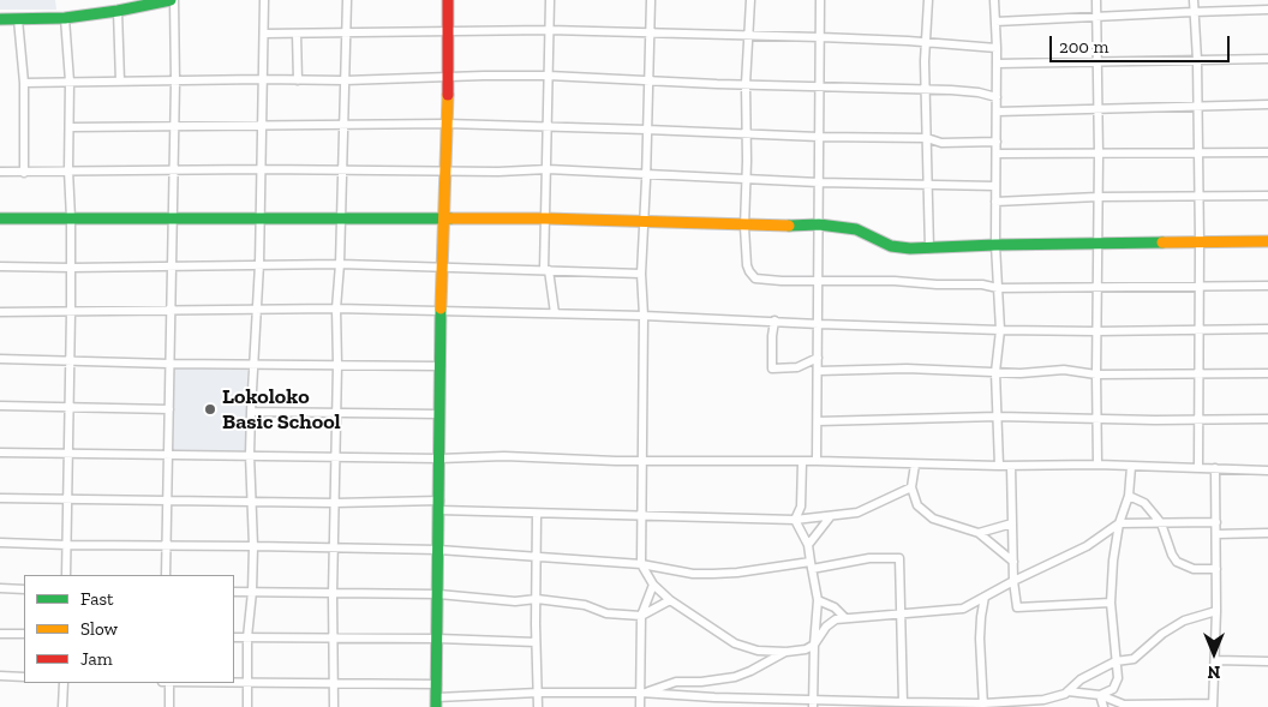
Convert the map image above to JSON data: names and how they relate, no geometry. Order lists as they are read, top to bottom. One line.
{"places":["Lokoloko Basic School"],"legend":["Fast","Slow","Jam"],"scale_bar":"200 m","north":"bottom"}
